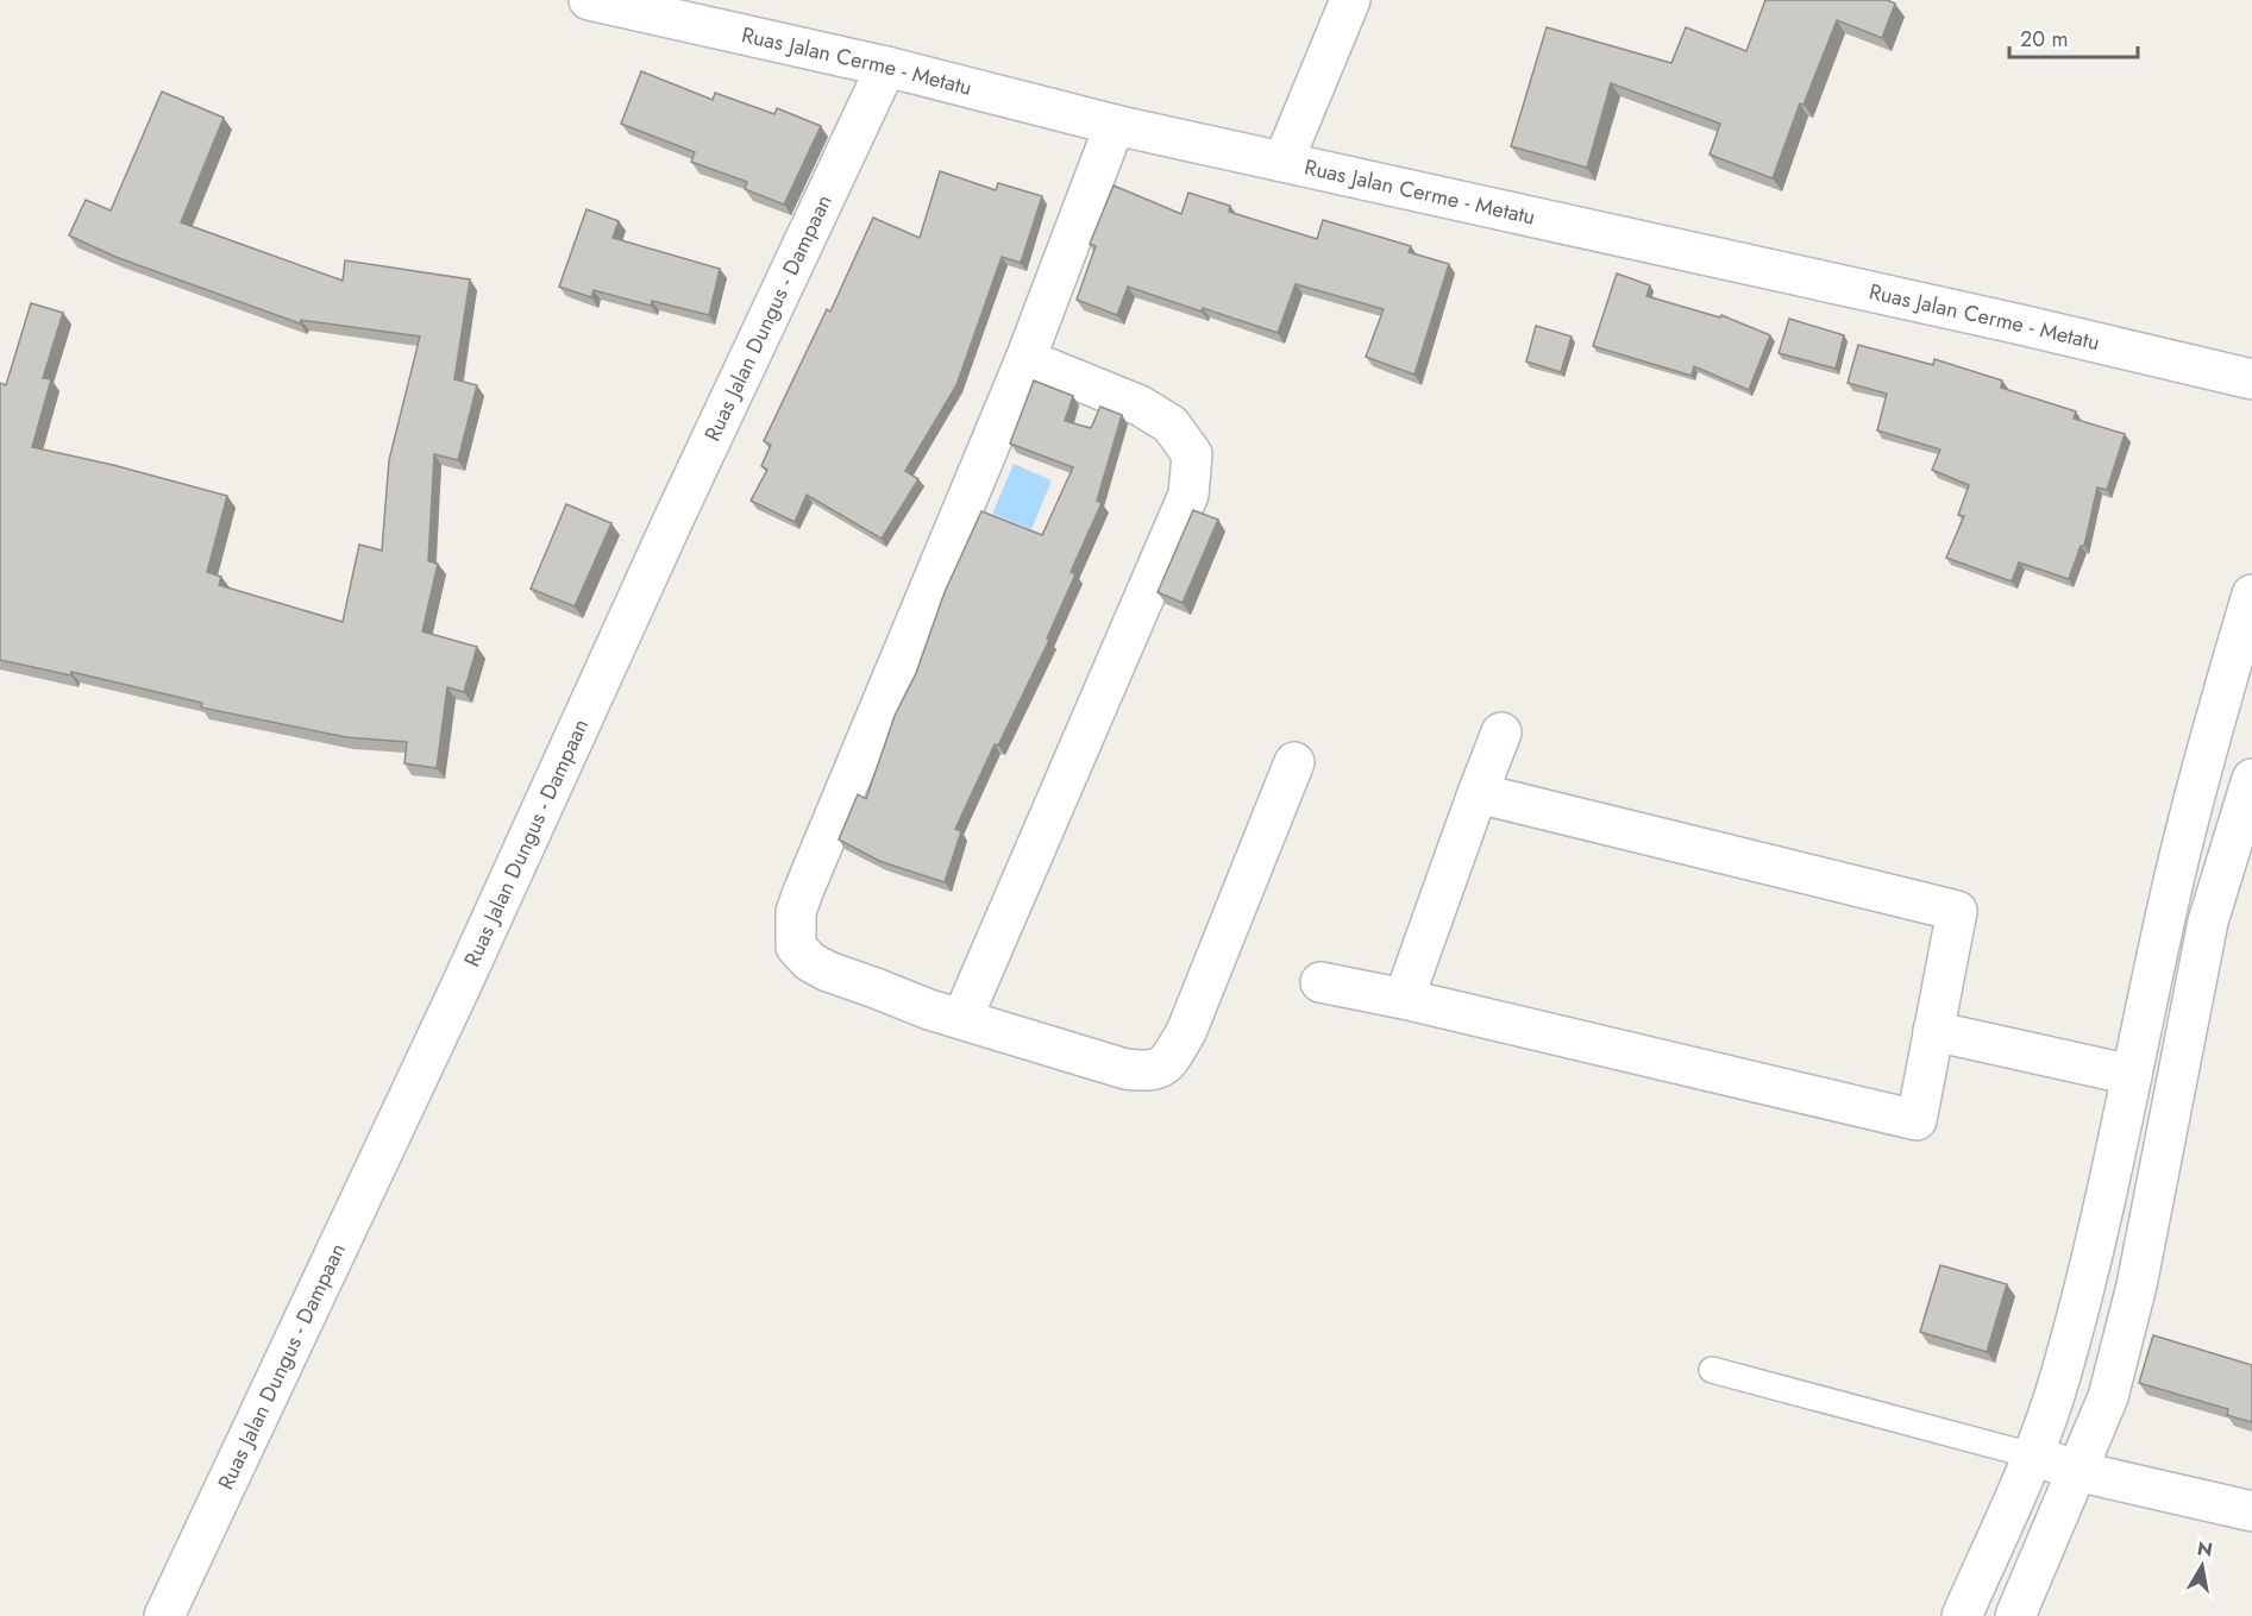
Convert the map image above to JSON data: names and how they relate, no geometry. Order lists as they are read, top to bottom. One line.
{"streets":{"street":["Ruas Jalan Cerme - Metatu","Ruas Jalan Dungus - Dampaan"]},"crossings":[["Ruas Jalan Cerme - Metatu","Ruas Jalan Dungus - Dampaan"]],"scale_bar":"20 m","north":"top"}
